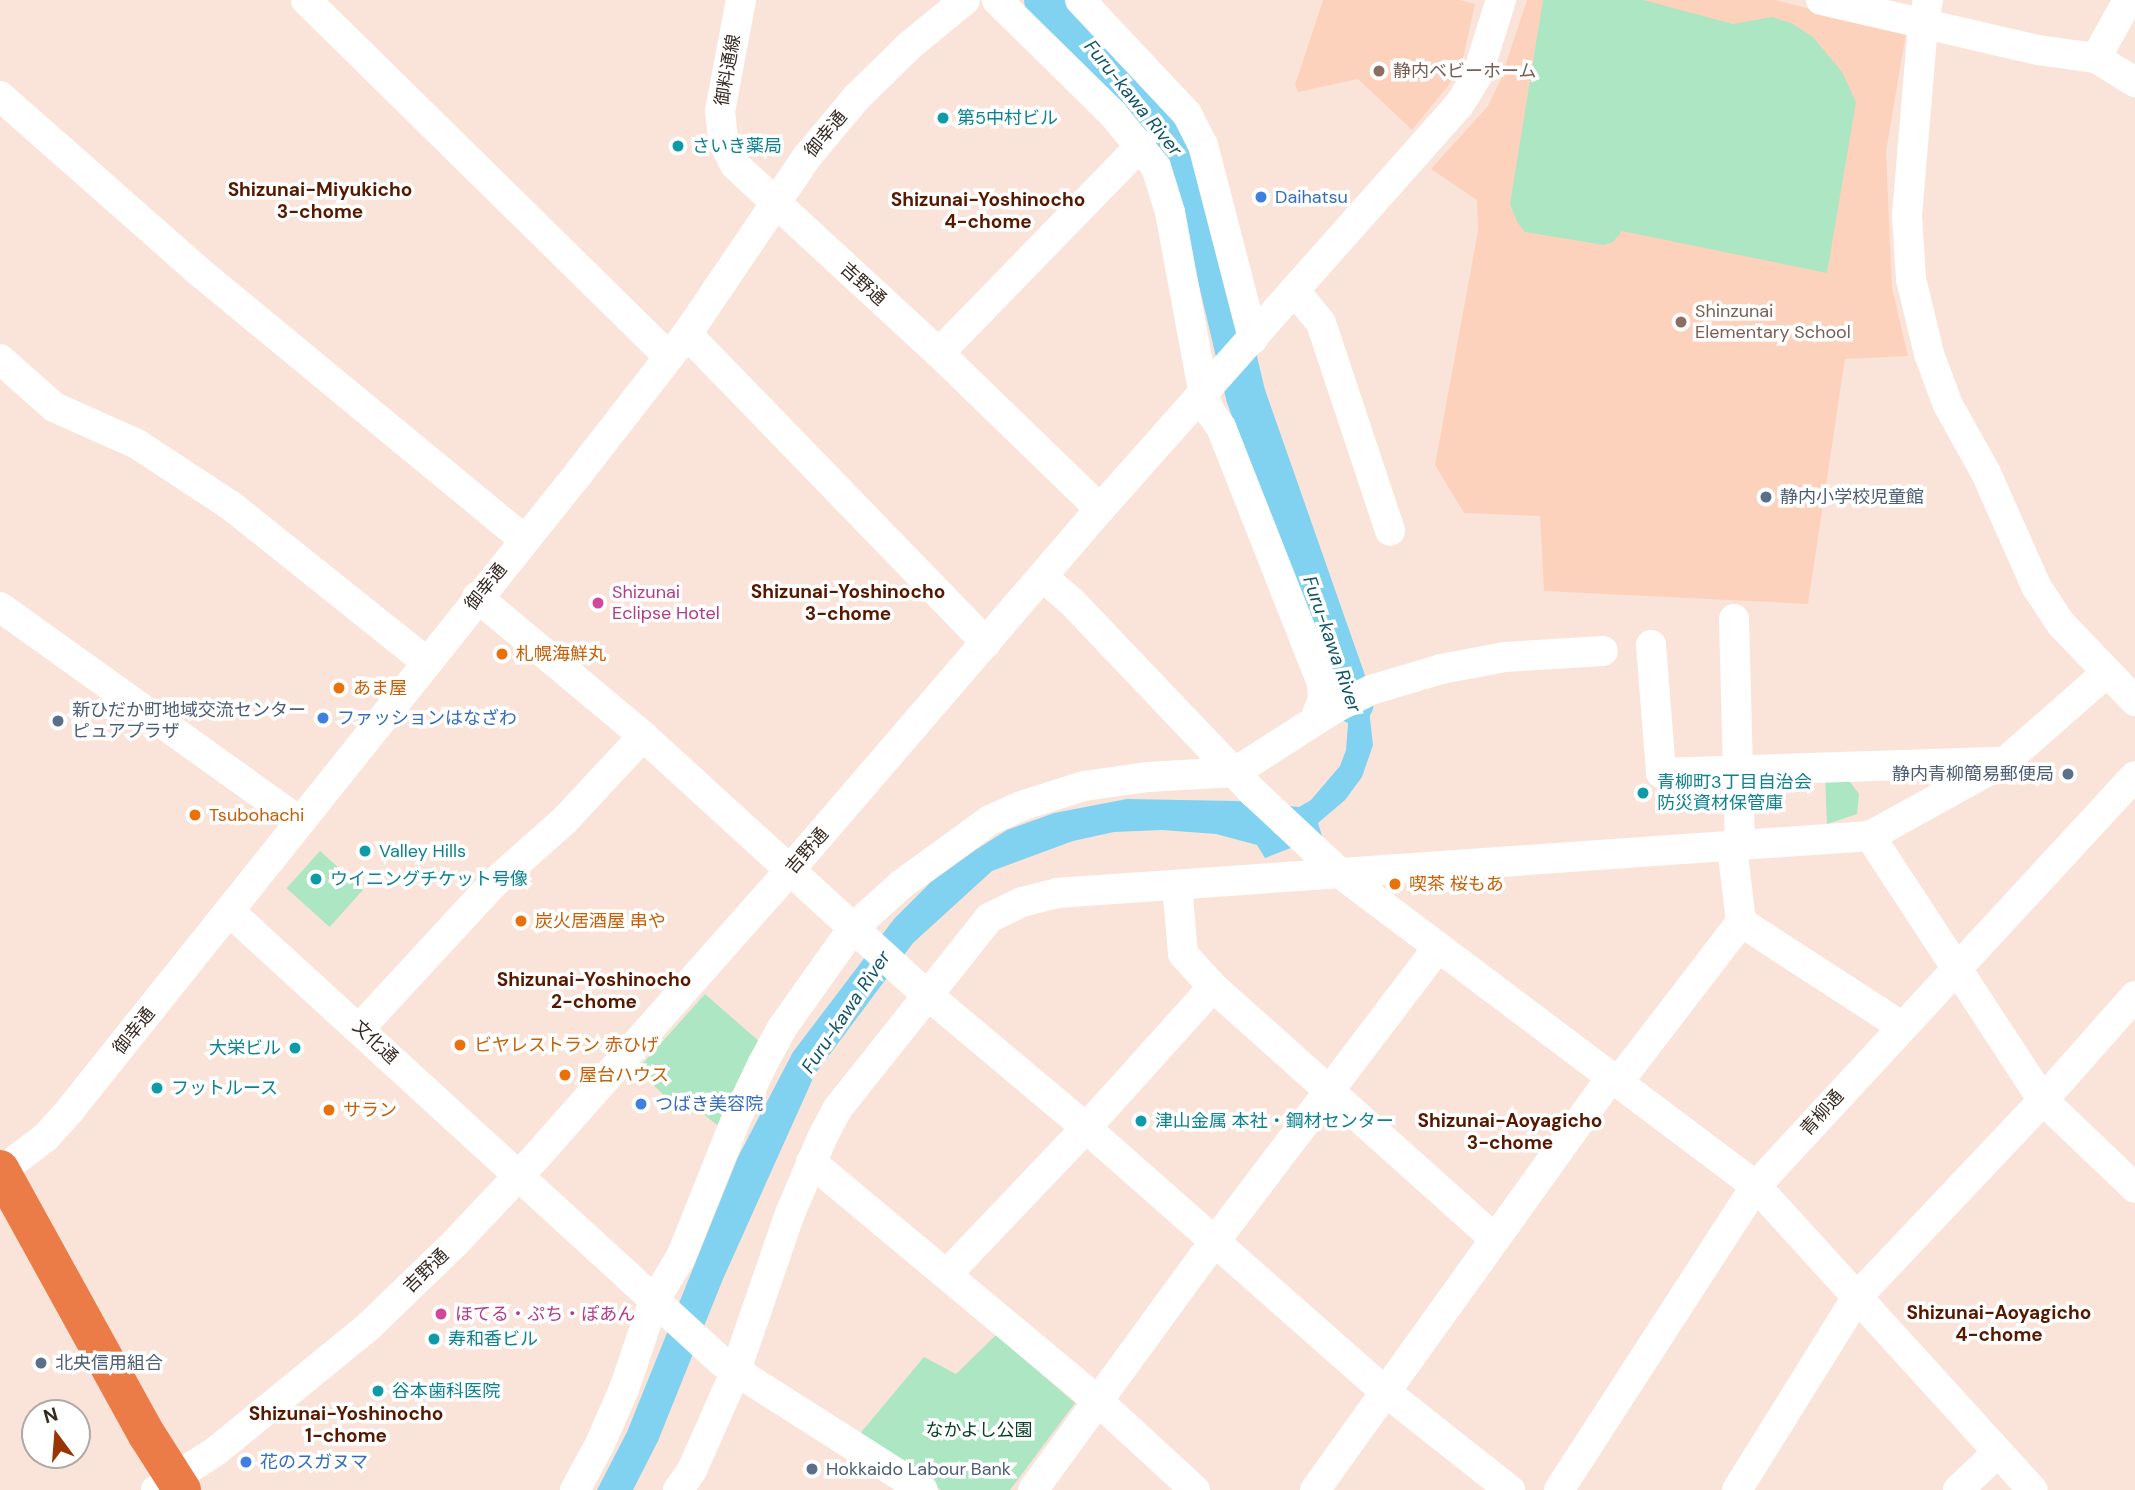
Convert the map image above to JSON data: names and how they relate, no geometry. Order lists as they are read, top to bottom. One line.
{"streets":{"street":["御料通線","御幸通","吉野通","文化通","青柳通"]},"crossings":[["御料通線","御幸通"],["御料通線","吉野通"],["御幸通","吉野通"],["御幸通","文化通"],["吉野通","文化通"]],"districts":["Shizunai-Miyukicho 3-chome","Shizunai-Yoshinocho 4-chome","Shizunai-Yoshinocho 3-chome","Shizunai-Yoshinocho 2-chome","Shizunai-Aoyagicho 3-chome","Shizunai-Aoyagicho 4-chome","Shizunai-Yoshinocho 1-chome"],"water":["Furu-kawa River"],"parks":["なかよし公園"],"places":["静内ベビーホーム","第5中村ビル","さいき薬局","Daihatsu","Shinzunai Elementary School","静内小学校児童館","Shizunai Eclipse Hotel","札幌海鮮丸","あま屋","ファッションはなざわ","新ひだか町地域交流センター ピュアプラザ","静内青柳簡易郵便局","青柳町3丁目自治会 防災資材保管庫","Tsubohachi","Valley Hills","ウイニングチケット号像","喫茶 桜もあ","炭火居酒屋 串や","ビヤレストラン 赤ひげ","大栄ビル","屋台ハウス","フットルース","つばき美容院","サラン","津山金属 本社・鋼材センター","ほてる・ぷち・ぽあん","寿和香ビル","北央信用組合","谷本歯科医院","花のスガヌマ","Hokkaido Labour Bank"],"north":"top"}
